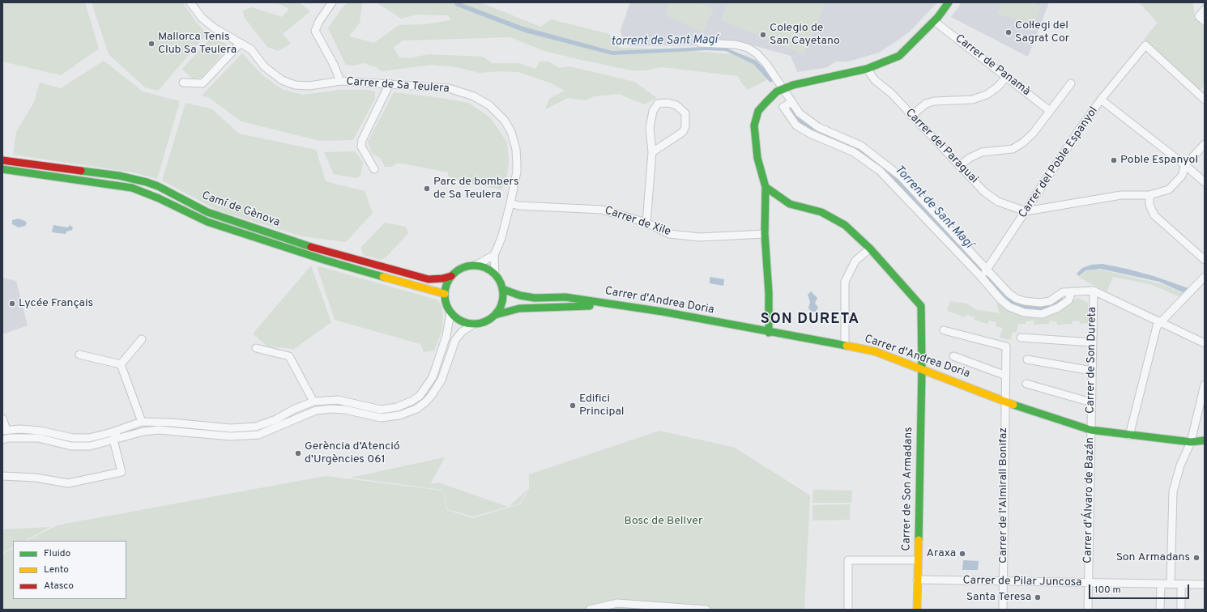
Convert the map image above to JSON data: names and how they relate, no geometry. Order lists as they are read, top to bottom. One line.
{"streets":{"street":["Carrer de Panamà","Carrer de Sa Teulera","Carrer del Paraguai","Carrer del Poble Espanyol","Camí de Gènova","Carrer de Xile","Carrer d'Andrea Doria","Carrer de Son Dureta","Carrer de Son Armadans","Carrer de l'Almirall Bonifaz","Carrer d'Álvaro de Bazán","Carrer de Pilar Juncosa"]},"crossings":[["Carrer de Sa Teulera","Camí de Gènova"],["Carrer de Sa Teulera","Carrer de Xile"],["Carrer de Sa Teulera","Carrer d'Andrea Doria"],["Carrer del Paraguai","Carrer del Poble Espanyol"],["Camí de Gènova","Carrer d'Andrea Doria"],["Carrer d'Andrea Doria","Carrer de Son Dureta"],["Carrer d'Andrea Doria","Carrer de Son Armadans"],["Carrer d'Andrea Doria","Carrer de l'Almirall Bonifaz"],["Carrer d'Andrea Doria","Carrer d'Álvaro de Bazán"],["Carrer de Son Dureta","Carrer d'Álvaro de Bazán"],["Carrer de Son Armadans","Carrer de Pilar Juncosa"],["Carrer de l'Almirall Bonifaz","Carrer de Pilar Juncosa"],["Carrer d'Álvaro de Bazán","Carrer de Pilar Juncosa"]],"districts":["SON DURETA"],"water":["torrent de Sant Magí","Torrent de Sant Magí"],"parks":["Bosc de Bellver"],"places":["Col·legi del Sagrat Cor","Colegio de San Cayetano","Mallorca Tenis Club Sa Teulera","Poble Espanyol","Parc de bombers de Sa Teulera","Lycée Français","Edifici Principal","Gerència d’Atenció d’Urgències 061","Araxa","Son Armadans","Santa Teresa"],"legend":["Fluido","Lento","Atasco"],"scale_bar":"100 m"}
